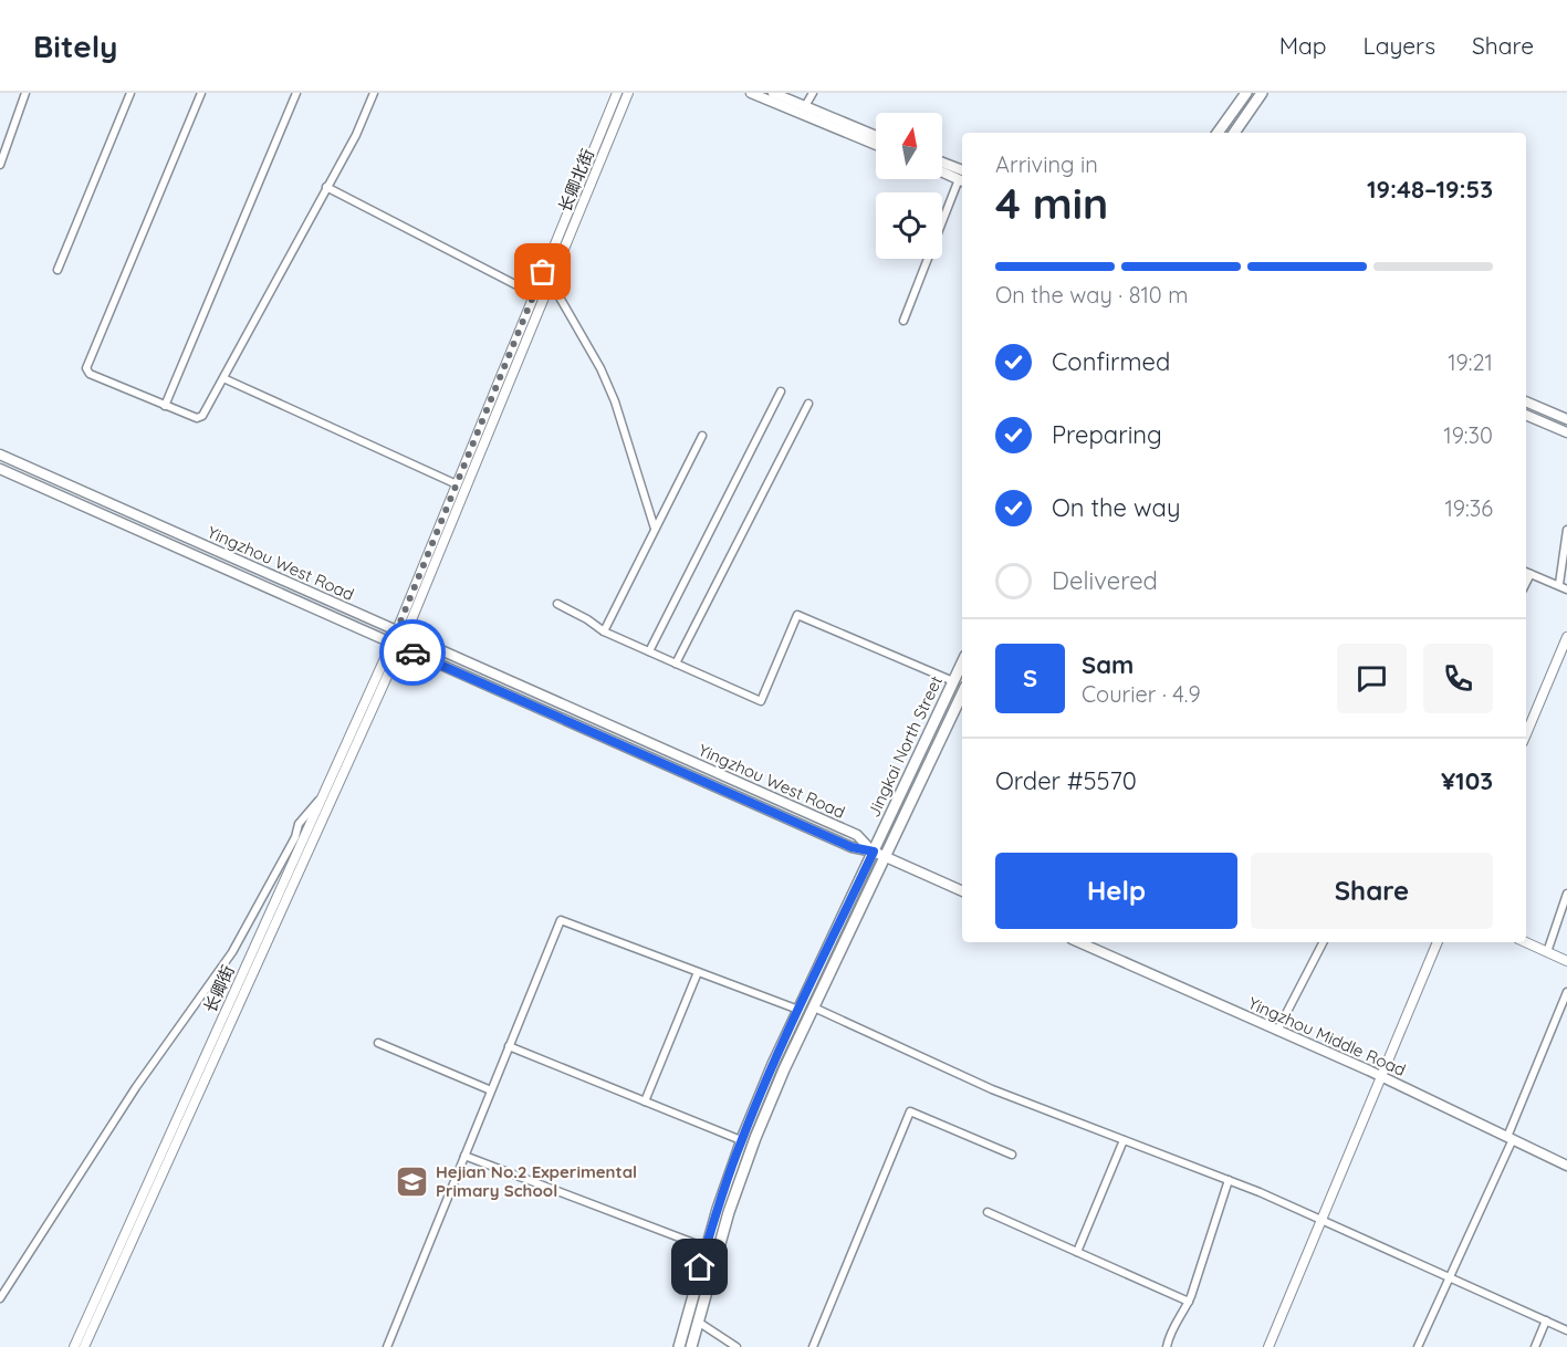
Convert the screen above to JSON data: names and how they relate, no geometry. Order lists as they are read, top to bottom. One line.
{"streets":{"main road":["Yingzhou West Road","Jingkai North Street","Yingzhou Middle Road"],"street":["长卿北街","长卿街"]},"crossings":[["长卿北街","Yingzhou West Road"],["长卿北街","长卿街"],["Yingzhou West Road","Jingkai North Street"],["Yingzhou West Road","长卿街"]],"places":{"school or university":["Hejian No.2 Experimental Primary School"]},"north":"top","page":{"header":"Bitely","nav":["Map","Layers","Share"],"heading":["4 min","Arriving in","19:48–19:53"],"panel":["Sam","Courier · 4.9","Order #5570","¥103"],"bar":"On the way · 810 m","list":[["Confirmed","19:21"],["Preparing","19:30"],["On the way","19:36"],"Delivered"],"round":"S","buttons":["Help","Share"]}}
